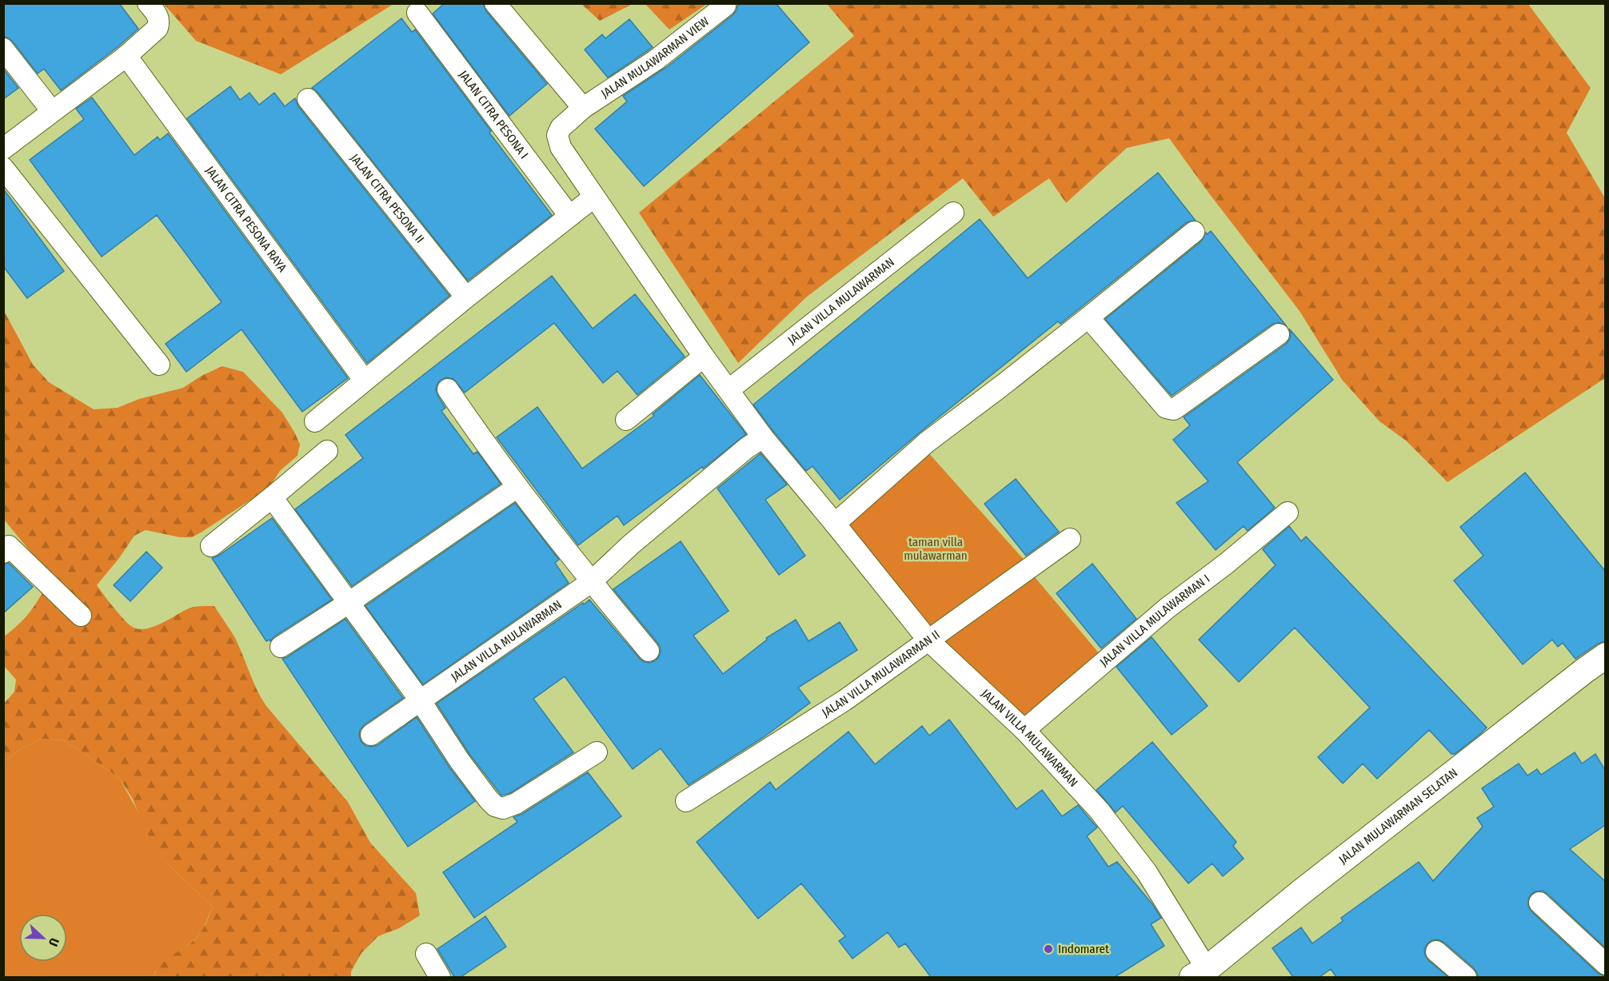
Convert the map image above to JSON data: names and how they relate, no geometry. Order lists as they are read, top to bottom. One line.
{"streets":{"street":["JALAN MULAWARMAN VIEW","JALAN CITRA PESONA I","JALAN CITRA PESONA II","JALAN CITRA PESONA RAYA","JALAN VILLA MULAWARMAN","JALAN VILLA MULAWARMAN I","JALAN VILLA MULAWARMAN II","JALAN MULAWARMAN SELATAN"]},"crossings":[["JALAN MULAWARMAN VIEW","JALAN VILLA MULAWARMAN"],["JALAN VILLA MULAWARMAN","JALAN VILLA MULAWARMAN I"],["JALAN VILLA MULAWARMAN","JALAN VILLA MULAWARMAN II"],["JALAN VILLA MULAWARMAN","JALAN MULAWARMAN SELATAN"]],"parks":["taman villa mulawarman"],"places":["Indomaret"],"north":"right"}
